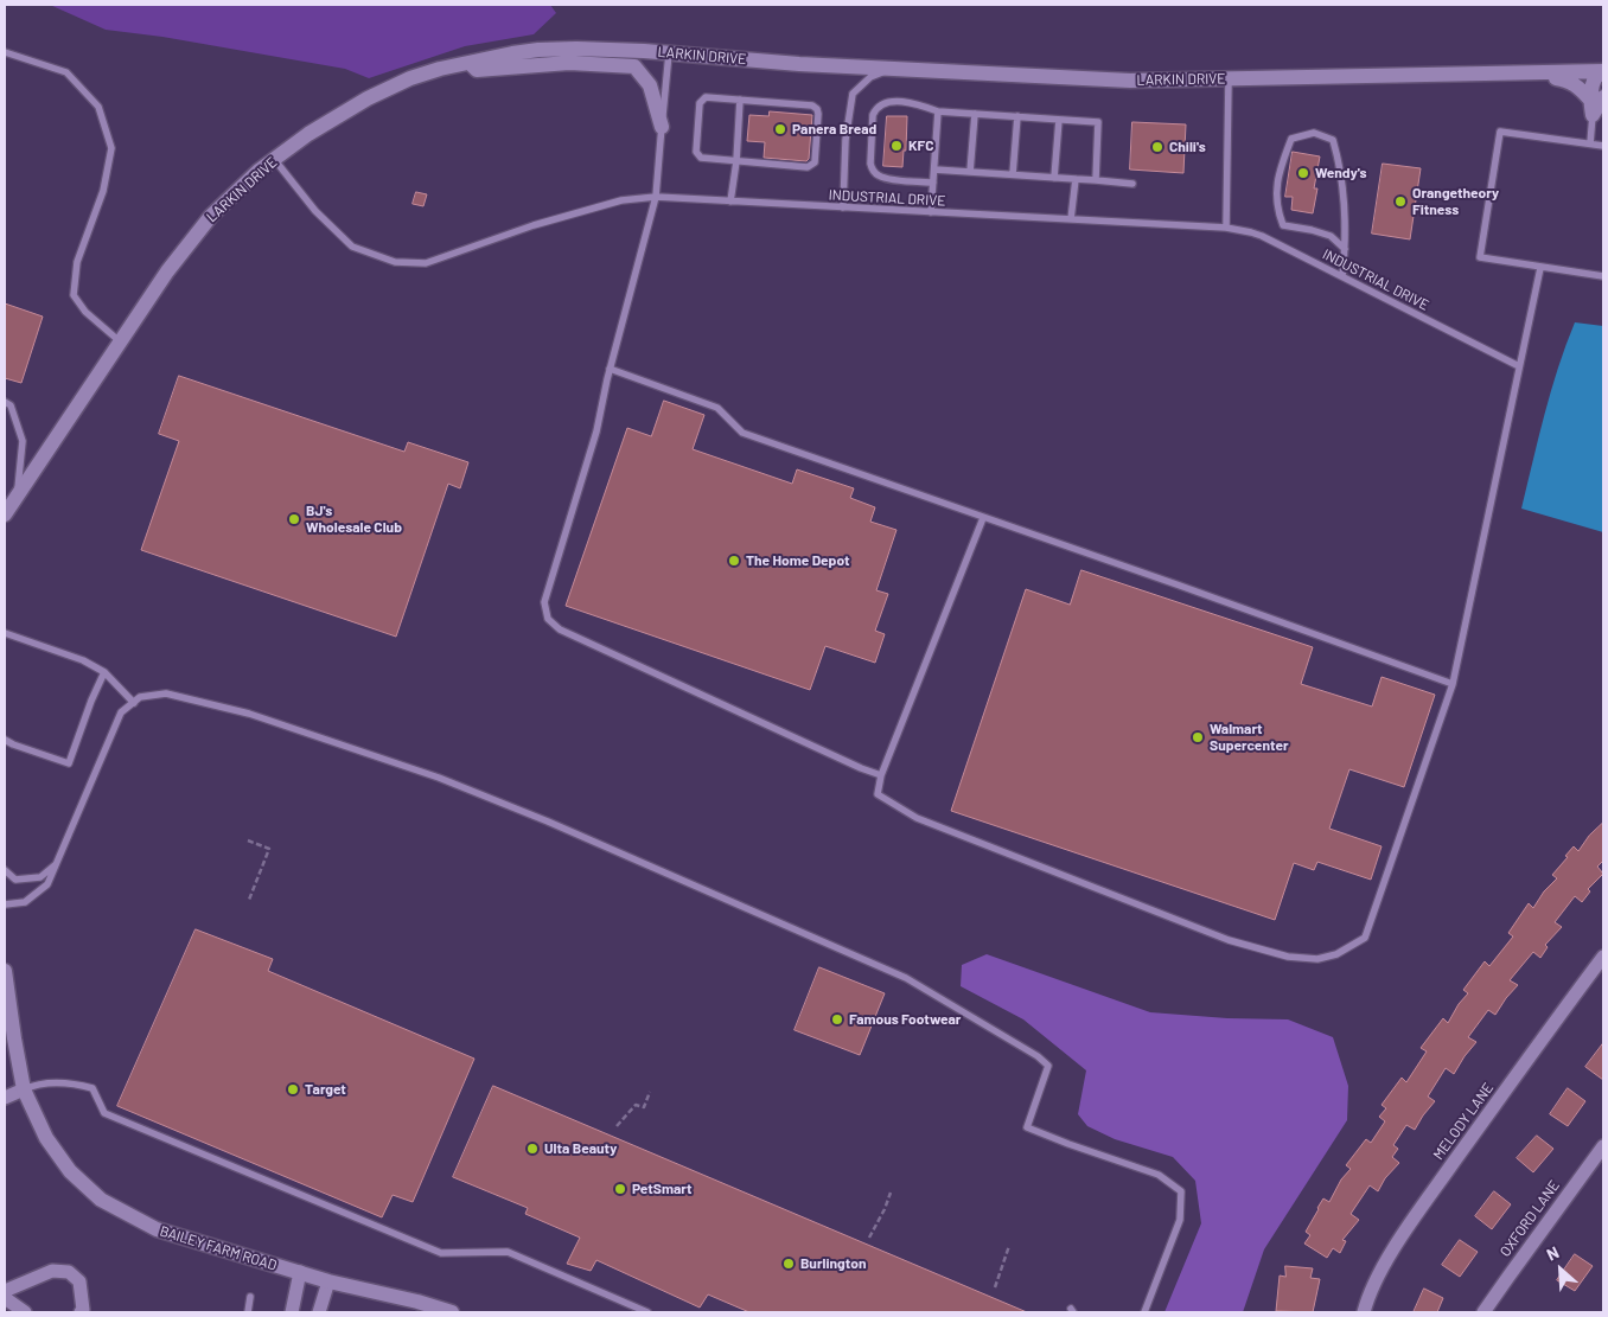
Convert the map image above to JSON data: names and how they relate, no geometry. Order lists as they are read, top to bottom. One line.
{"streets":{"street":["LARKIN DRIVE","MELODY LANE","OXFORD LANE","BAILEY FARM ROAD"],"lane":["INDUSTRIAL DRIVE"]},"crossings":[["LARKIN DRIVE","INDUSTRIAL DRIVE"]],"places":["Panera Bread","KFC","Chili's","Wendy's","Orangetheory Fitness","BJ's Wholesale Club","The Home Depot","Walmart Supercenter","Famous Footwear","Target","Ulta Beauty","PetSmart","Burlington"],"north":"top left"}
